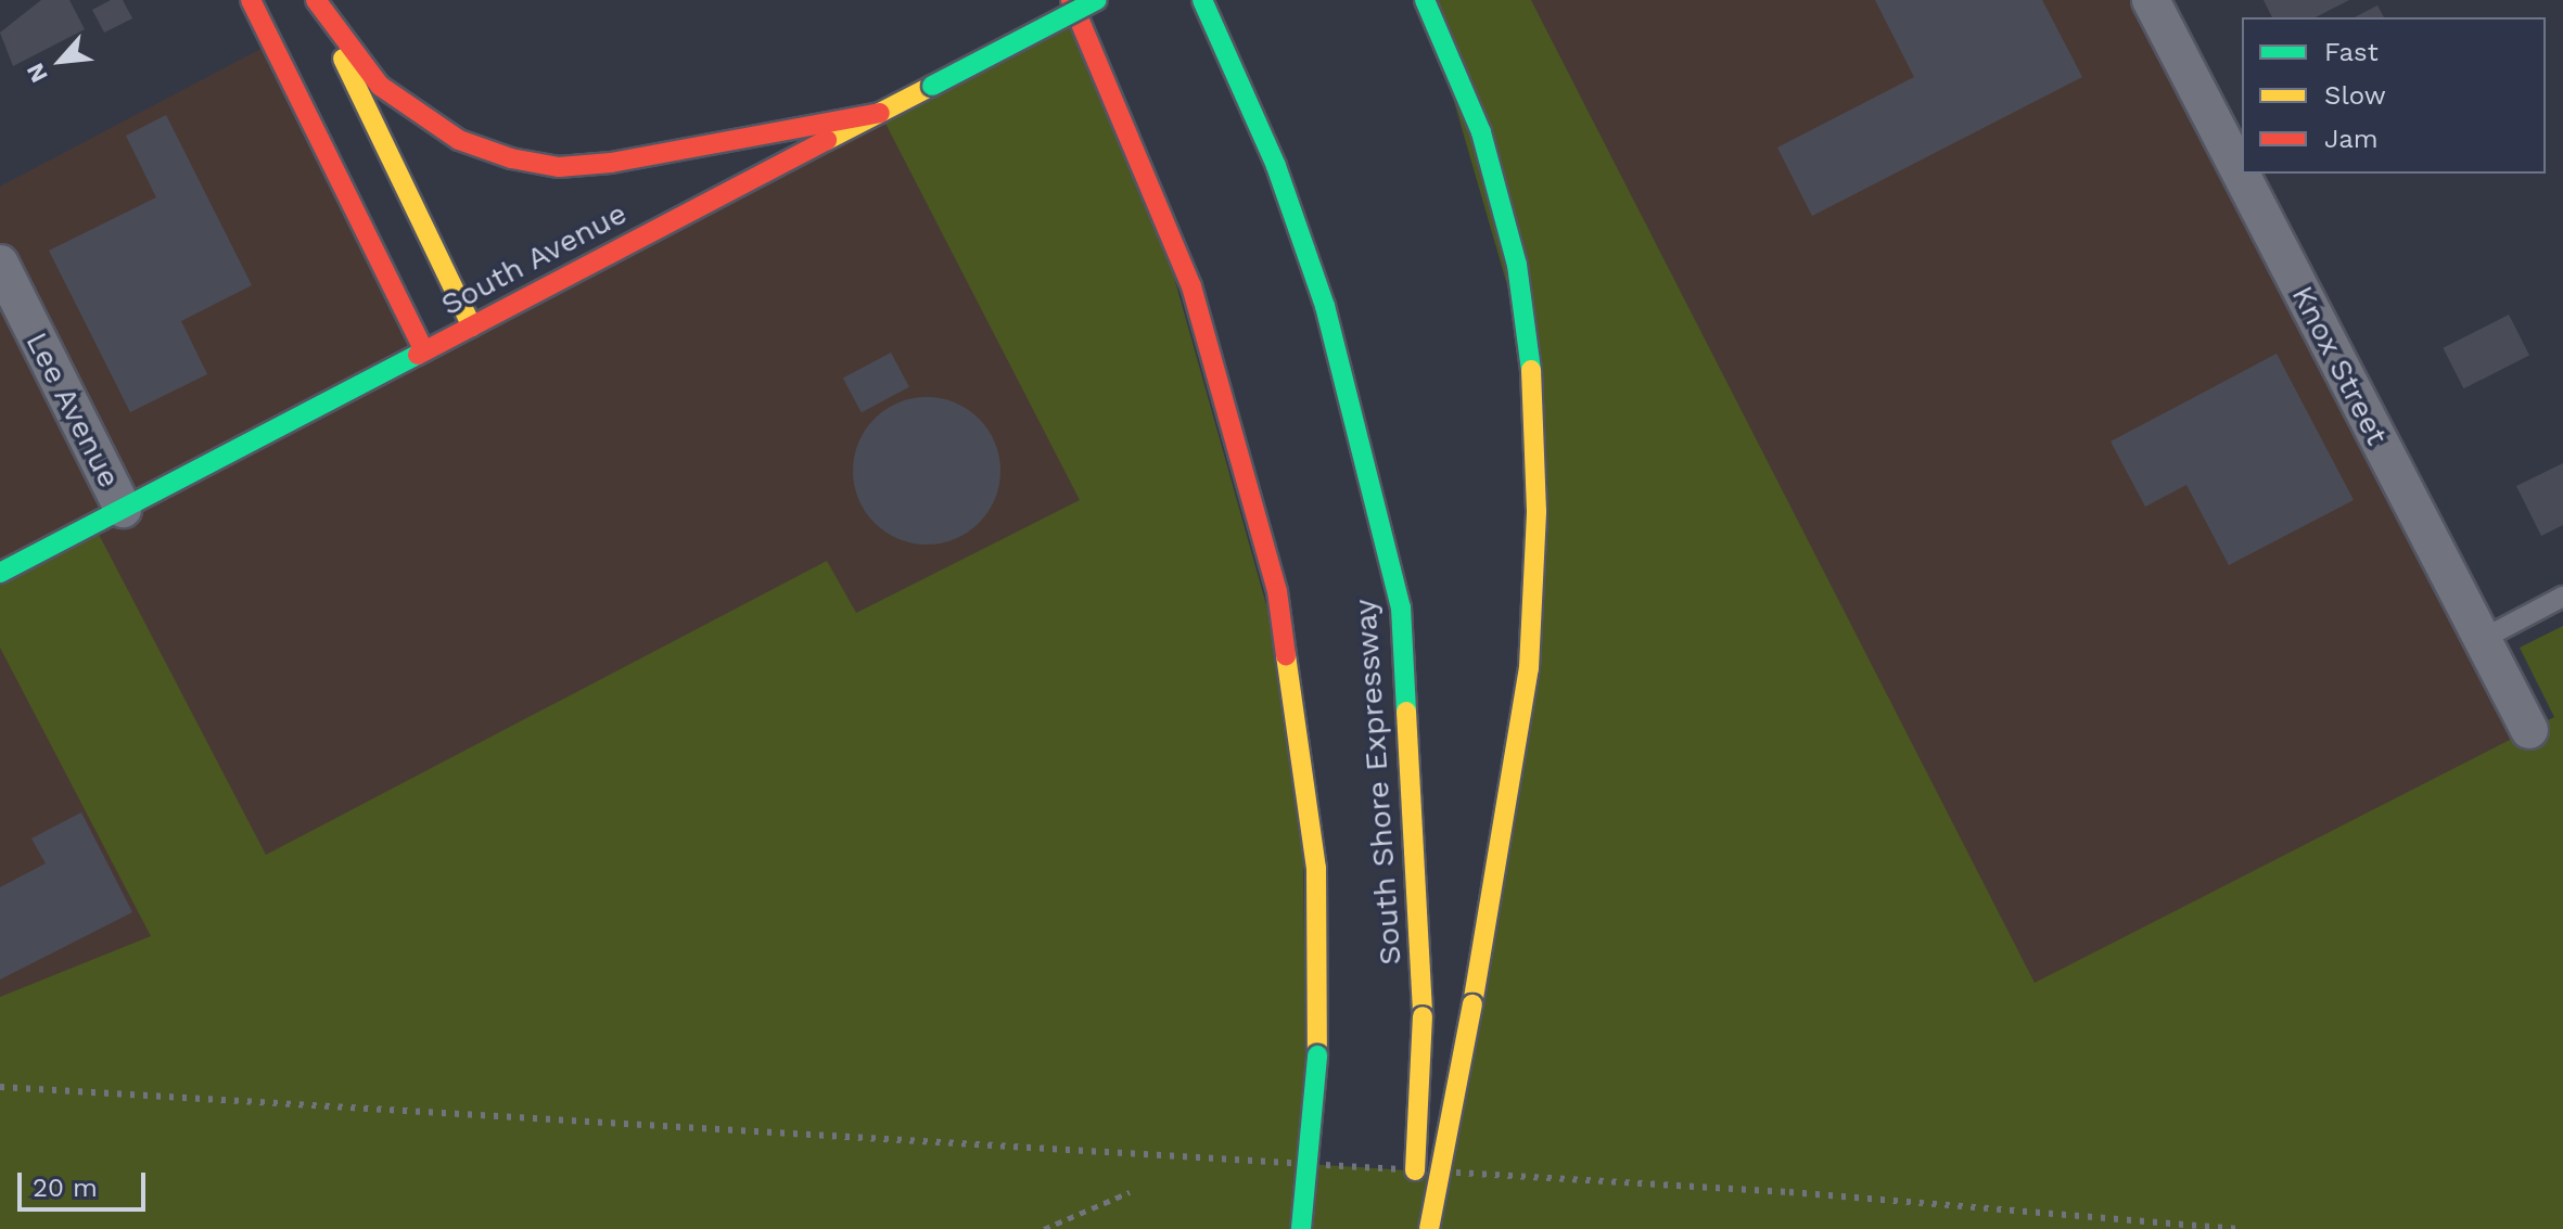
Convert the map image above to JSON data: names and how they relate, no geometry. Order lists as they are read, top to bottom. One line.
{"streets":{"main road":["South Avenue","South Shore Expressway"],"street":["Knox Street","Lee Avenue"]},"crossings":[["South Avenue","Lee Avenue"]],"legend":["Fast","Slow","Jam"],"scale_bar":"20 m","north":"bottom left"}
